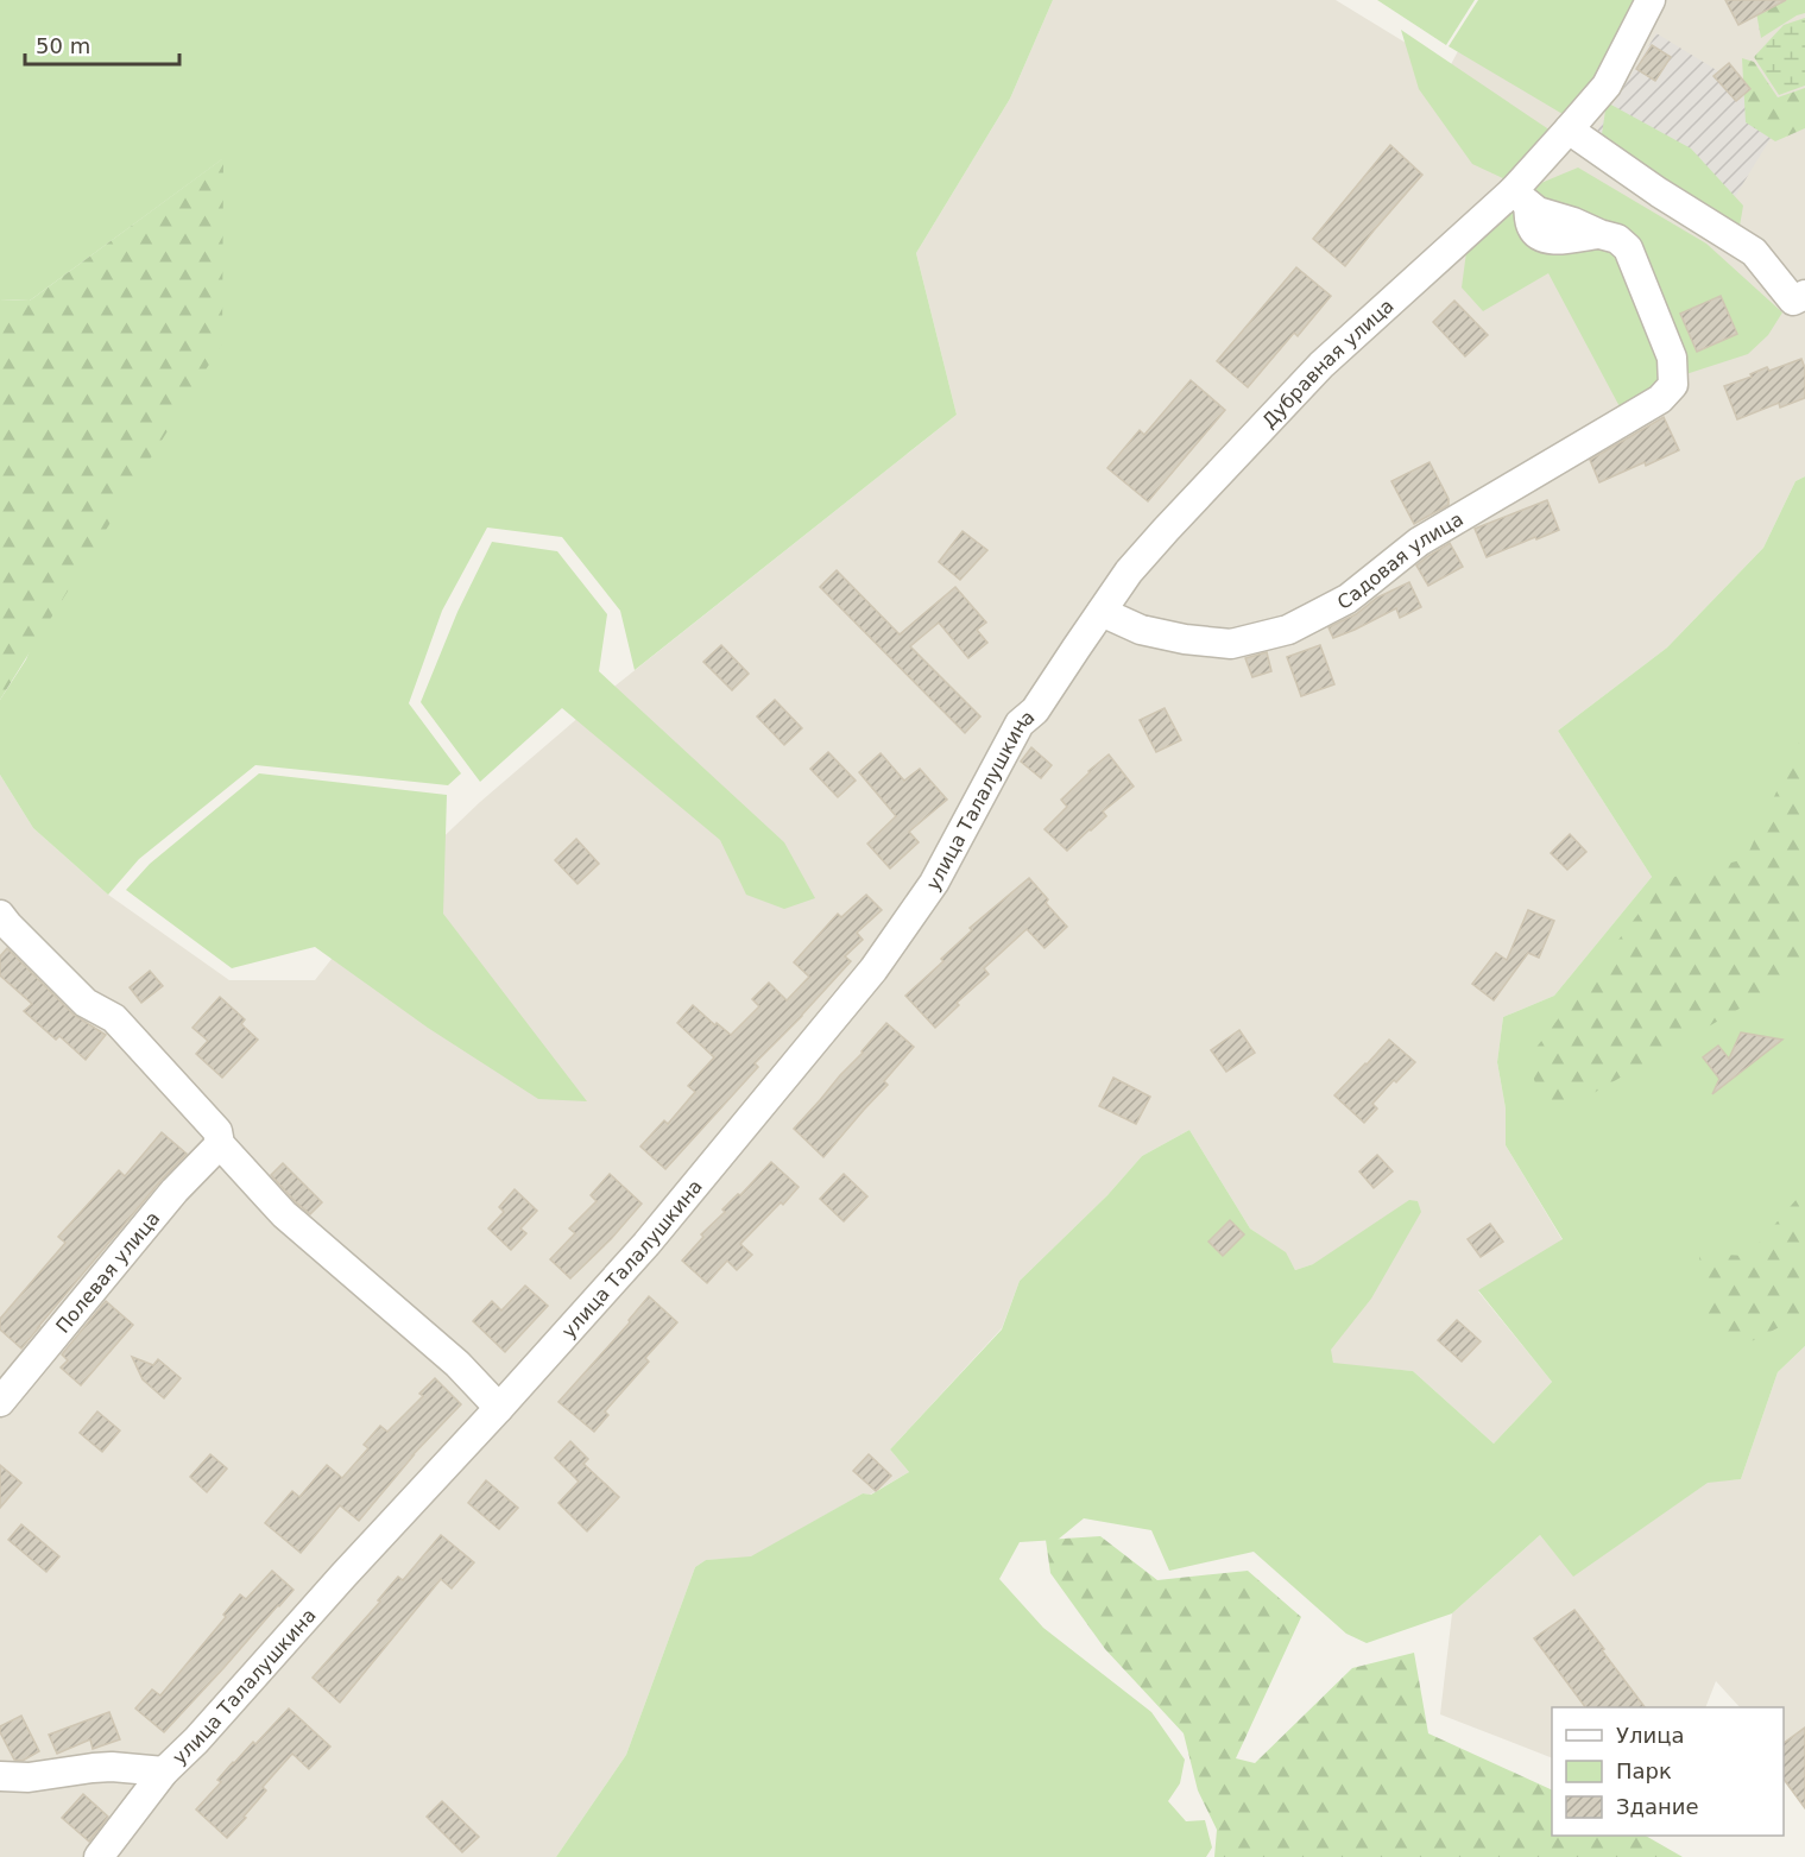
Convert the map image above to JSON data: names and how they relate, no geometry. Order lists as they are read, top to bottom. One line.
{"streets":{"street":["Дубравная улица","Садовая улица","улица Талалушкина","Полевая улица"]},"crossings":[["Дубравная улица","Садовая улица"],["Дубравная улица","улица Талалушкина"],["Садовая улица","улица Талалушкина"]],"legend":["Улица","Парк","Здание"],"scale_bar":"50 m"}
